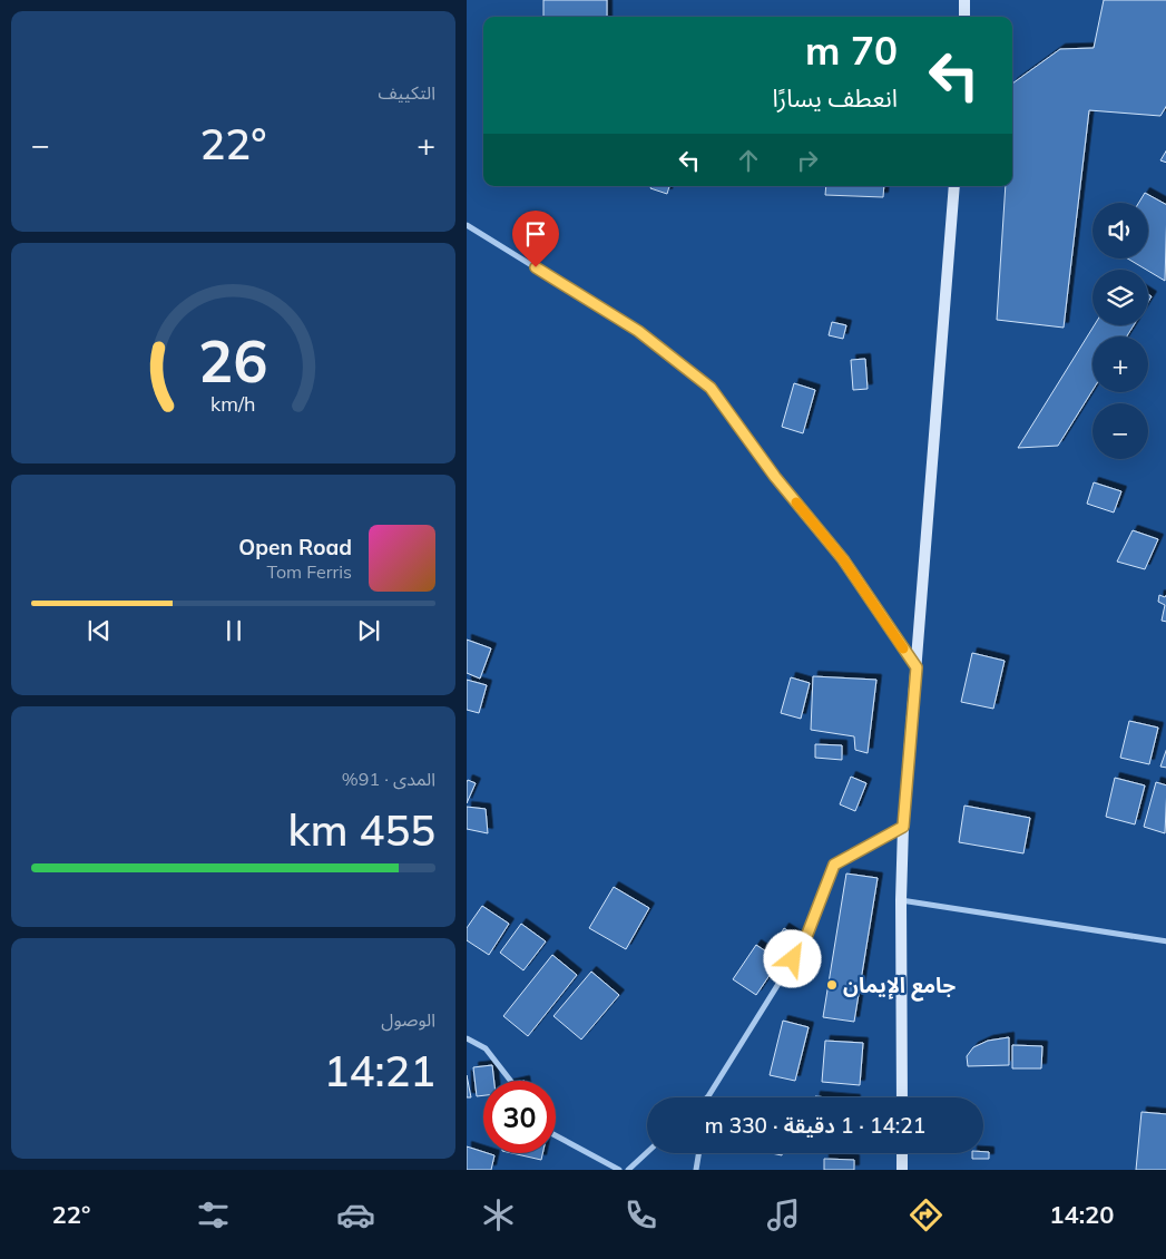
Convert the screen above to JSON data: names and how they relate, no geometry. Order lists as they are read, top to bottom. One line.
{"places":["جامع الإيمان"],"page":{"tile":["التكييف",["المدى · 91%","455 km"],["الوصول","14:21"]],"turn":["70 m","انعطف يسارًا"],"heat":["−","22°","+"],"map_buttons":["+","−"],"song":["Open Road","Tom Ferris"],"limit":"30","trip":"14:21 · 1 دقيقة · 330 m","tabs":["14:20","22°"],"gauge":["26","km/h"]}}
